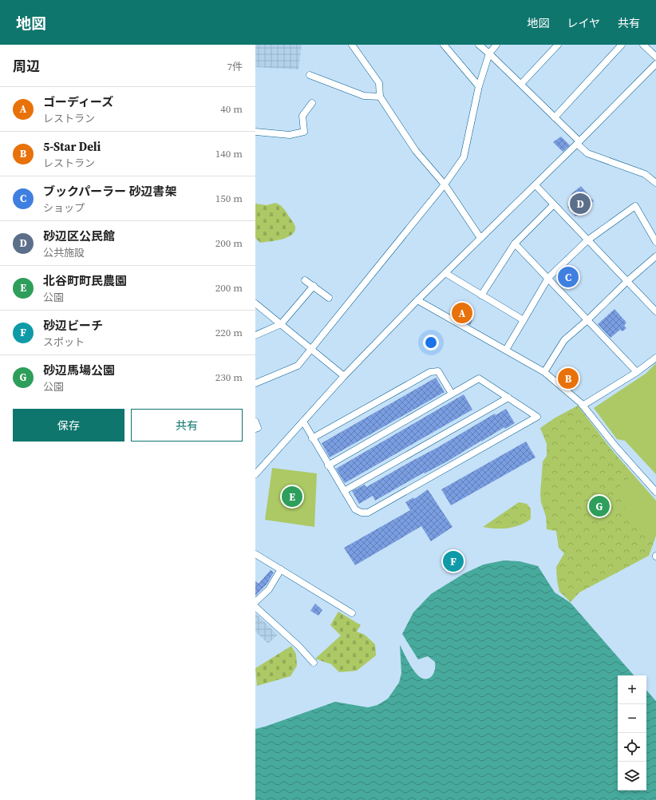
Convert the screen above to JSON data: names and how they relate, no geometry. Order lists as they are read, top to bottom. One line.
{"page":{"header":"地図","nav":["地図","レイヤ","共有"],"heading":["周辺","7件"],"list":[{"mark":"A","name":"ゴーディーズ","note":"レストラン","value":"40 m"},{"mark":"B","name":"5-Star Deli","note":"レストラン","value":"140 m"},{"mark":"C","name":"ブックパーラー 砂辺書架","note":"ショップ","value":"150 m"},{"mark":"D","name":"砂辺区公民館","note":"公共施設","value":"200 m"},{"mark":"E","name":"北谷町町民農園","note":"公園","value":"200 m"},{"mark":"F","name":"砂辺ビーチ","note":"スポット","value":"220 m"},{"mark":"G","name":"砂辺馬場公園","note":"公園","value":"230 m"}],"pins":["D","C","A","B","E","G","F"],"buttons":["保存","共有"],"map_buttons":["+","−"]}}
